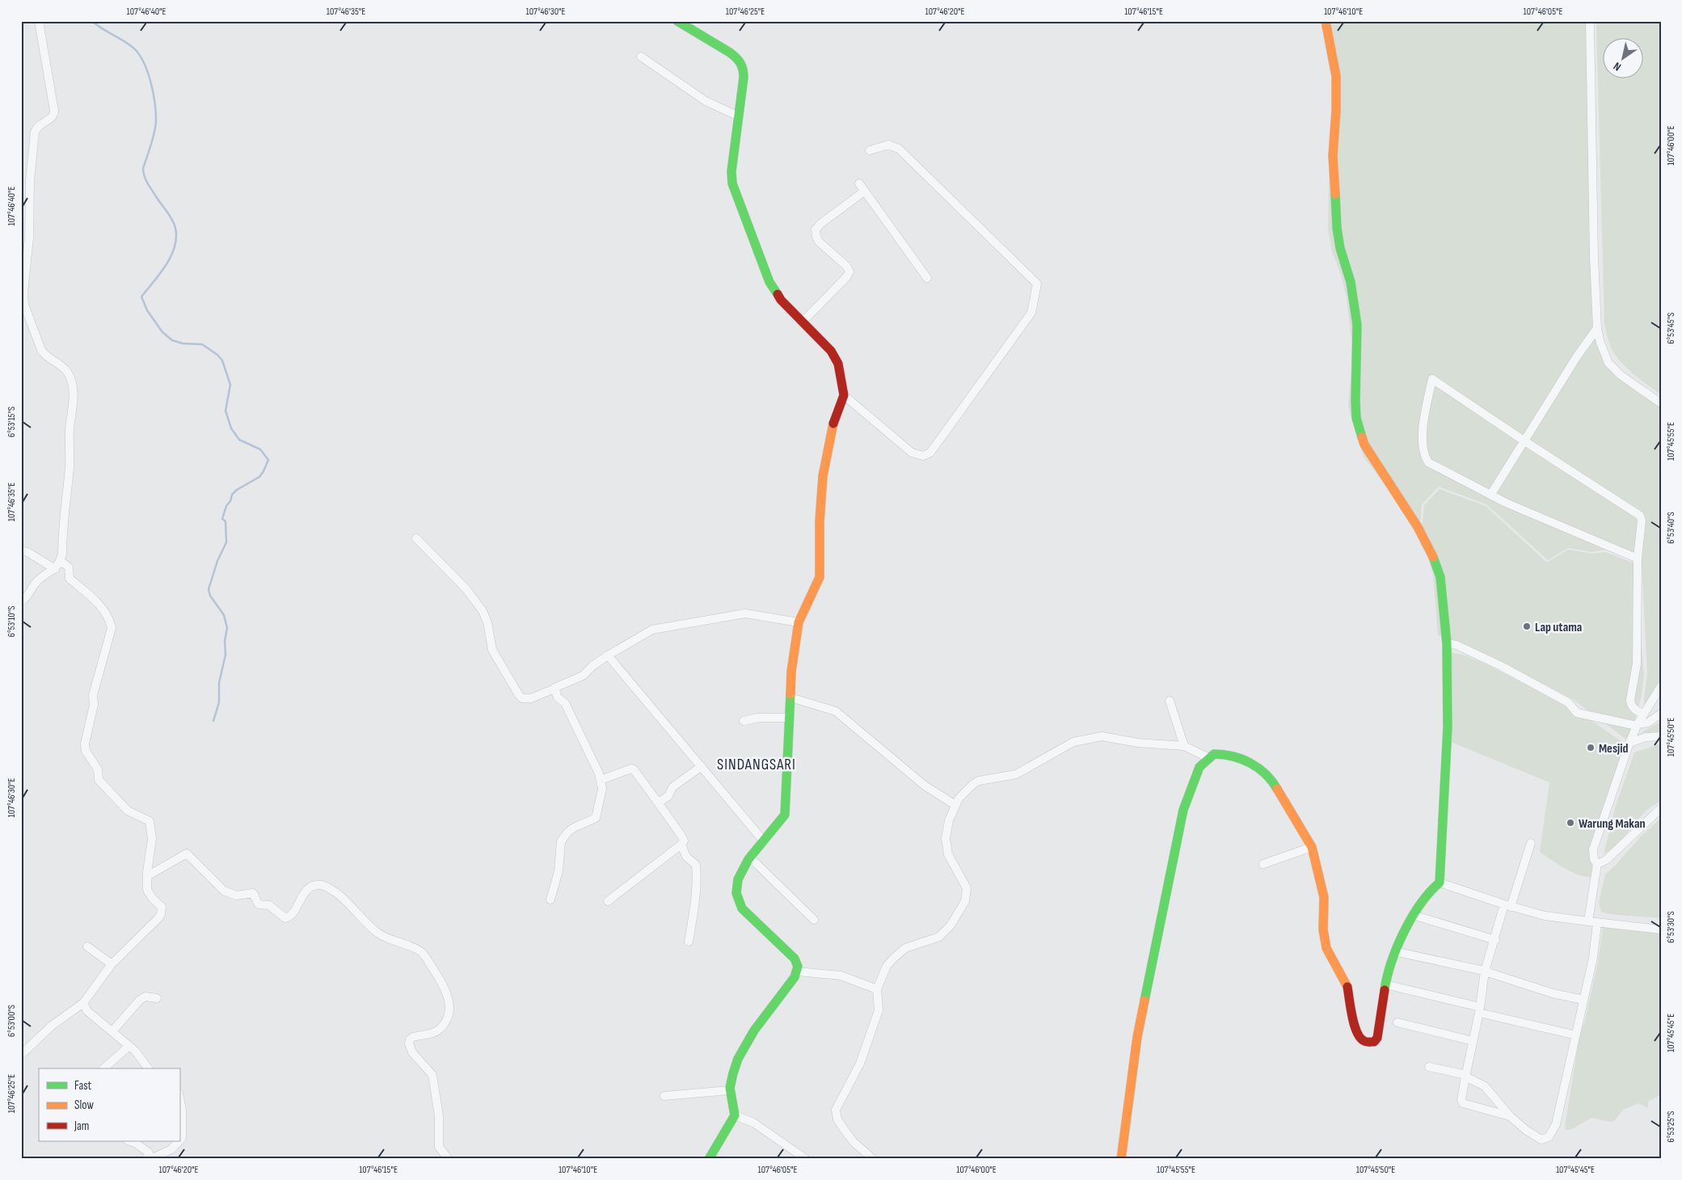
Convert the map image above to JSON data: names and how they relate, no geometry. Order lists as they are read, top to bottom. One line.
{"districts":["SINDANGSARI"],"places":["Lap utama","Mesjid","Warung Makan"],"legend":["Fast","Slow","Jam"],"north":"bottom left","coordinates":["107°46'40\"E","107°46'35\"E","107°46'30\"E","107°46'25\"E","107°46'20\"E","107°46'15\"E","107°46'10\"E","107°46'05\"E","107°46'00\"E","6°53'45\"S","6°53'15\"S","107°45'55\"E","6°53'40\"S","6°53'10\"S","107°45'50\"E","6°53'30\"S","6°53'00\"S","107°45'45\"E","6°53'25\"S"]}
